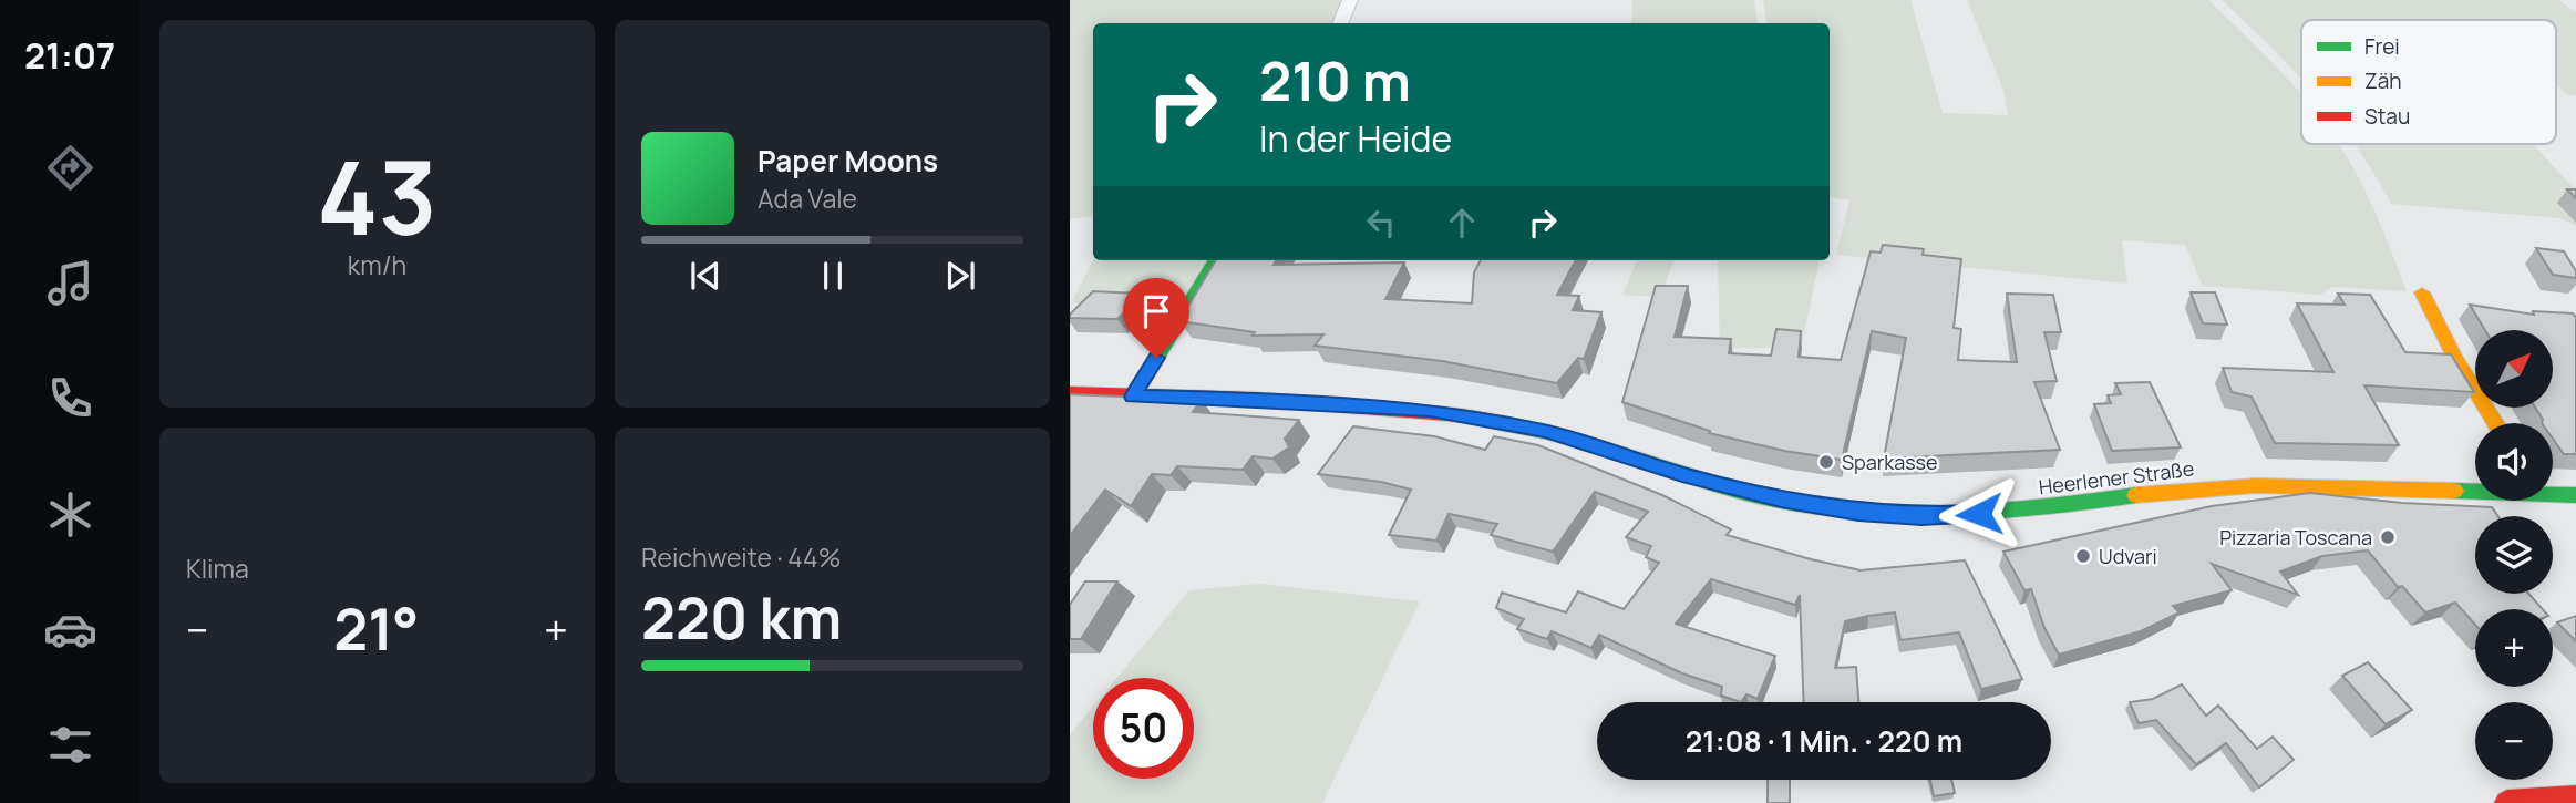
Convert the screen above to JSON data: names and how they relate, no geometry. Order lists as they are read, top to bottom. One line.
{"streets":{"main road":["Heerlener Straße"]},"places":["Sparkasse","Pizzaria Toscana","Udvari"],"legend":["Frei","Zäh","Stau"],"north":"top right","page":{"tabs":"21:07","tile":[["43","km/h"],"Klima",["Reichweite · 44%","220 km"]],"turn":["210 m","In der Heide"],"song":["Paper Moons","Ada Vale"],"map_buttons":["+","−"],"heat":["−","21°","+"],"limit":"50","trip":"21:08 · 1 Min. · 220 m"}}
